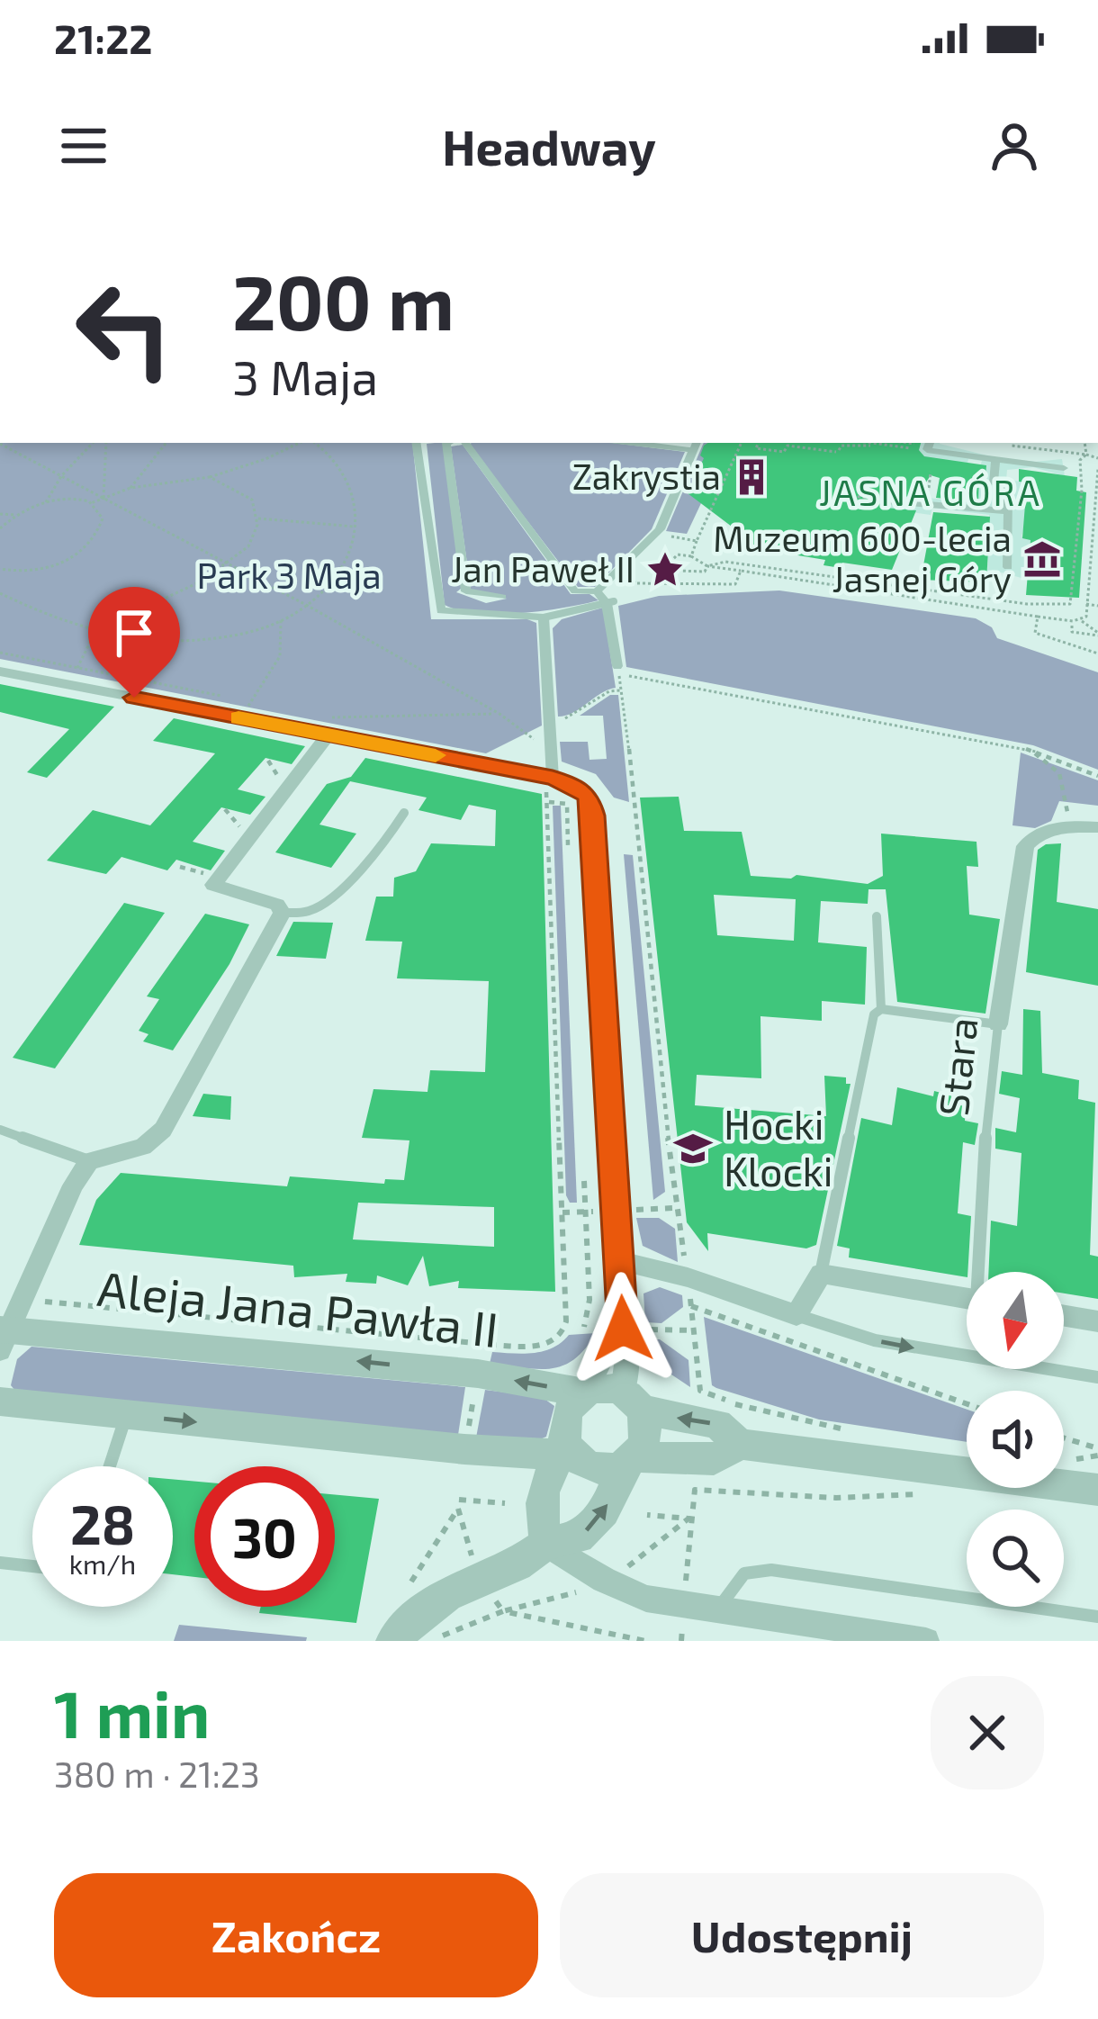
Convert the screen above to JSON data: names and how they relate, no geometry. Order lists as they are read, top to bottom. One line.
{"streets":{"street":["Stara","Aleja Jana Pawła II"]},"districts":["JASNA GÓRA"],"parks":["Park 3 Maja"],"places":{"building":["Zakrystia"],"museum":["Muzeum 600-lecia Jasnej Góry"],"place":["Jan Paweł II"],"school or university":["Hocki Klocki"]},"north":"bottom","page":{"status":"21:22","header":"Headway","turn":["200 m","3 Maja"],"speed":"28 km/h","limit":"30","heading":["1 min","380 m · 21:23"],"buttons":["Zakończ","Udostępnij"]}}
